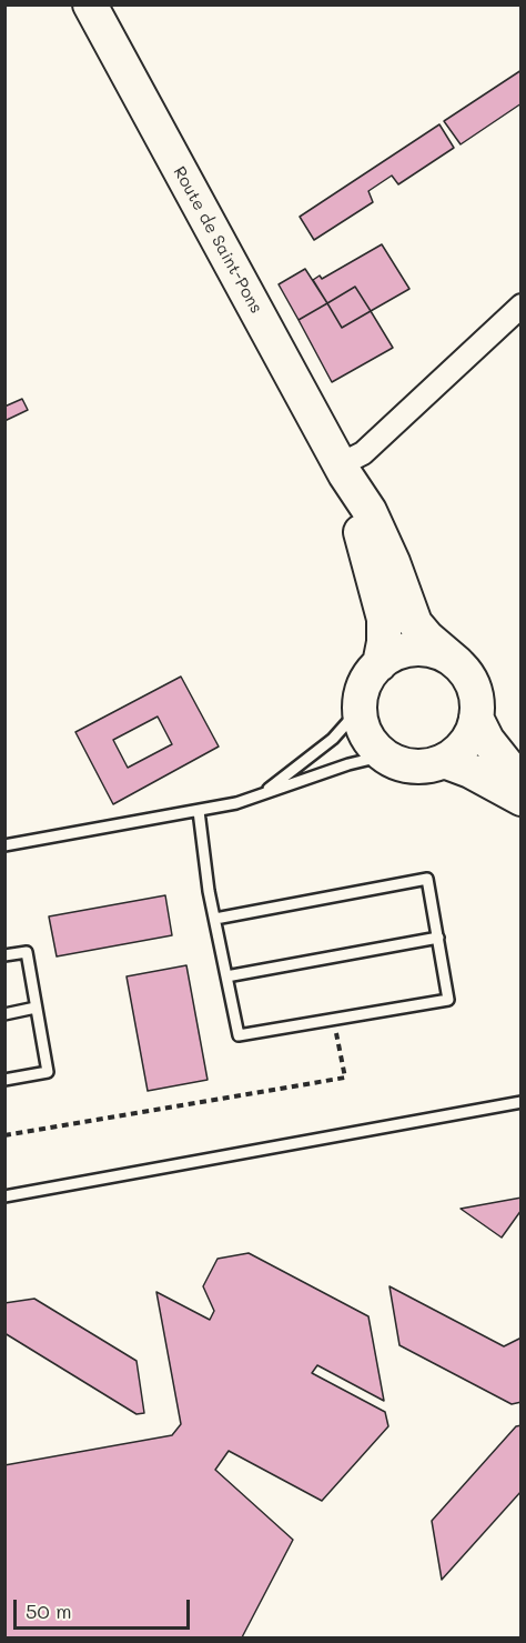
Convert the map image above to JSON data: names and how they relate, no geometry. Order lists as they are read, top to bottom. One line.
{"streets":{"main road":["Route de Saint-Pons"]},"scale_bar":"50 m"}
